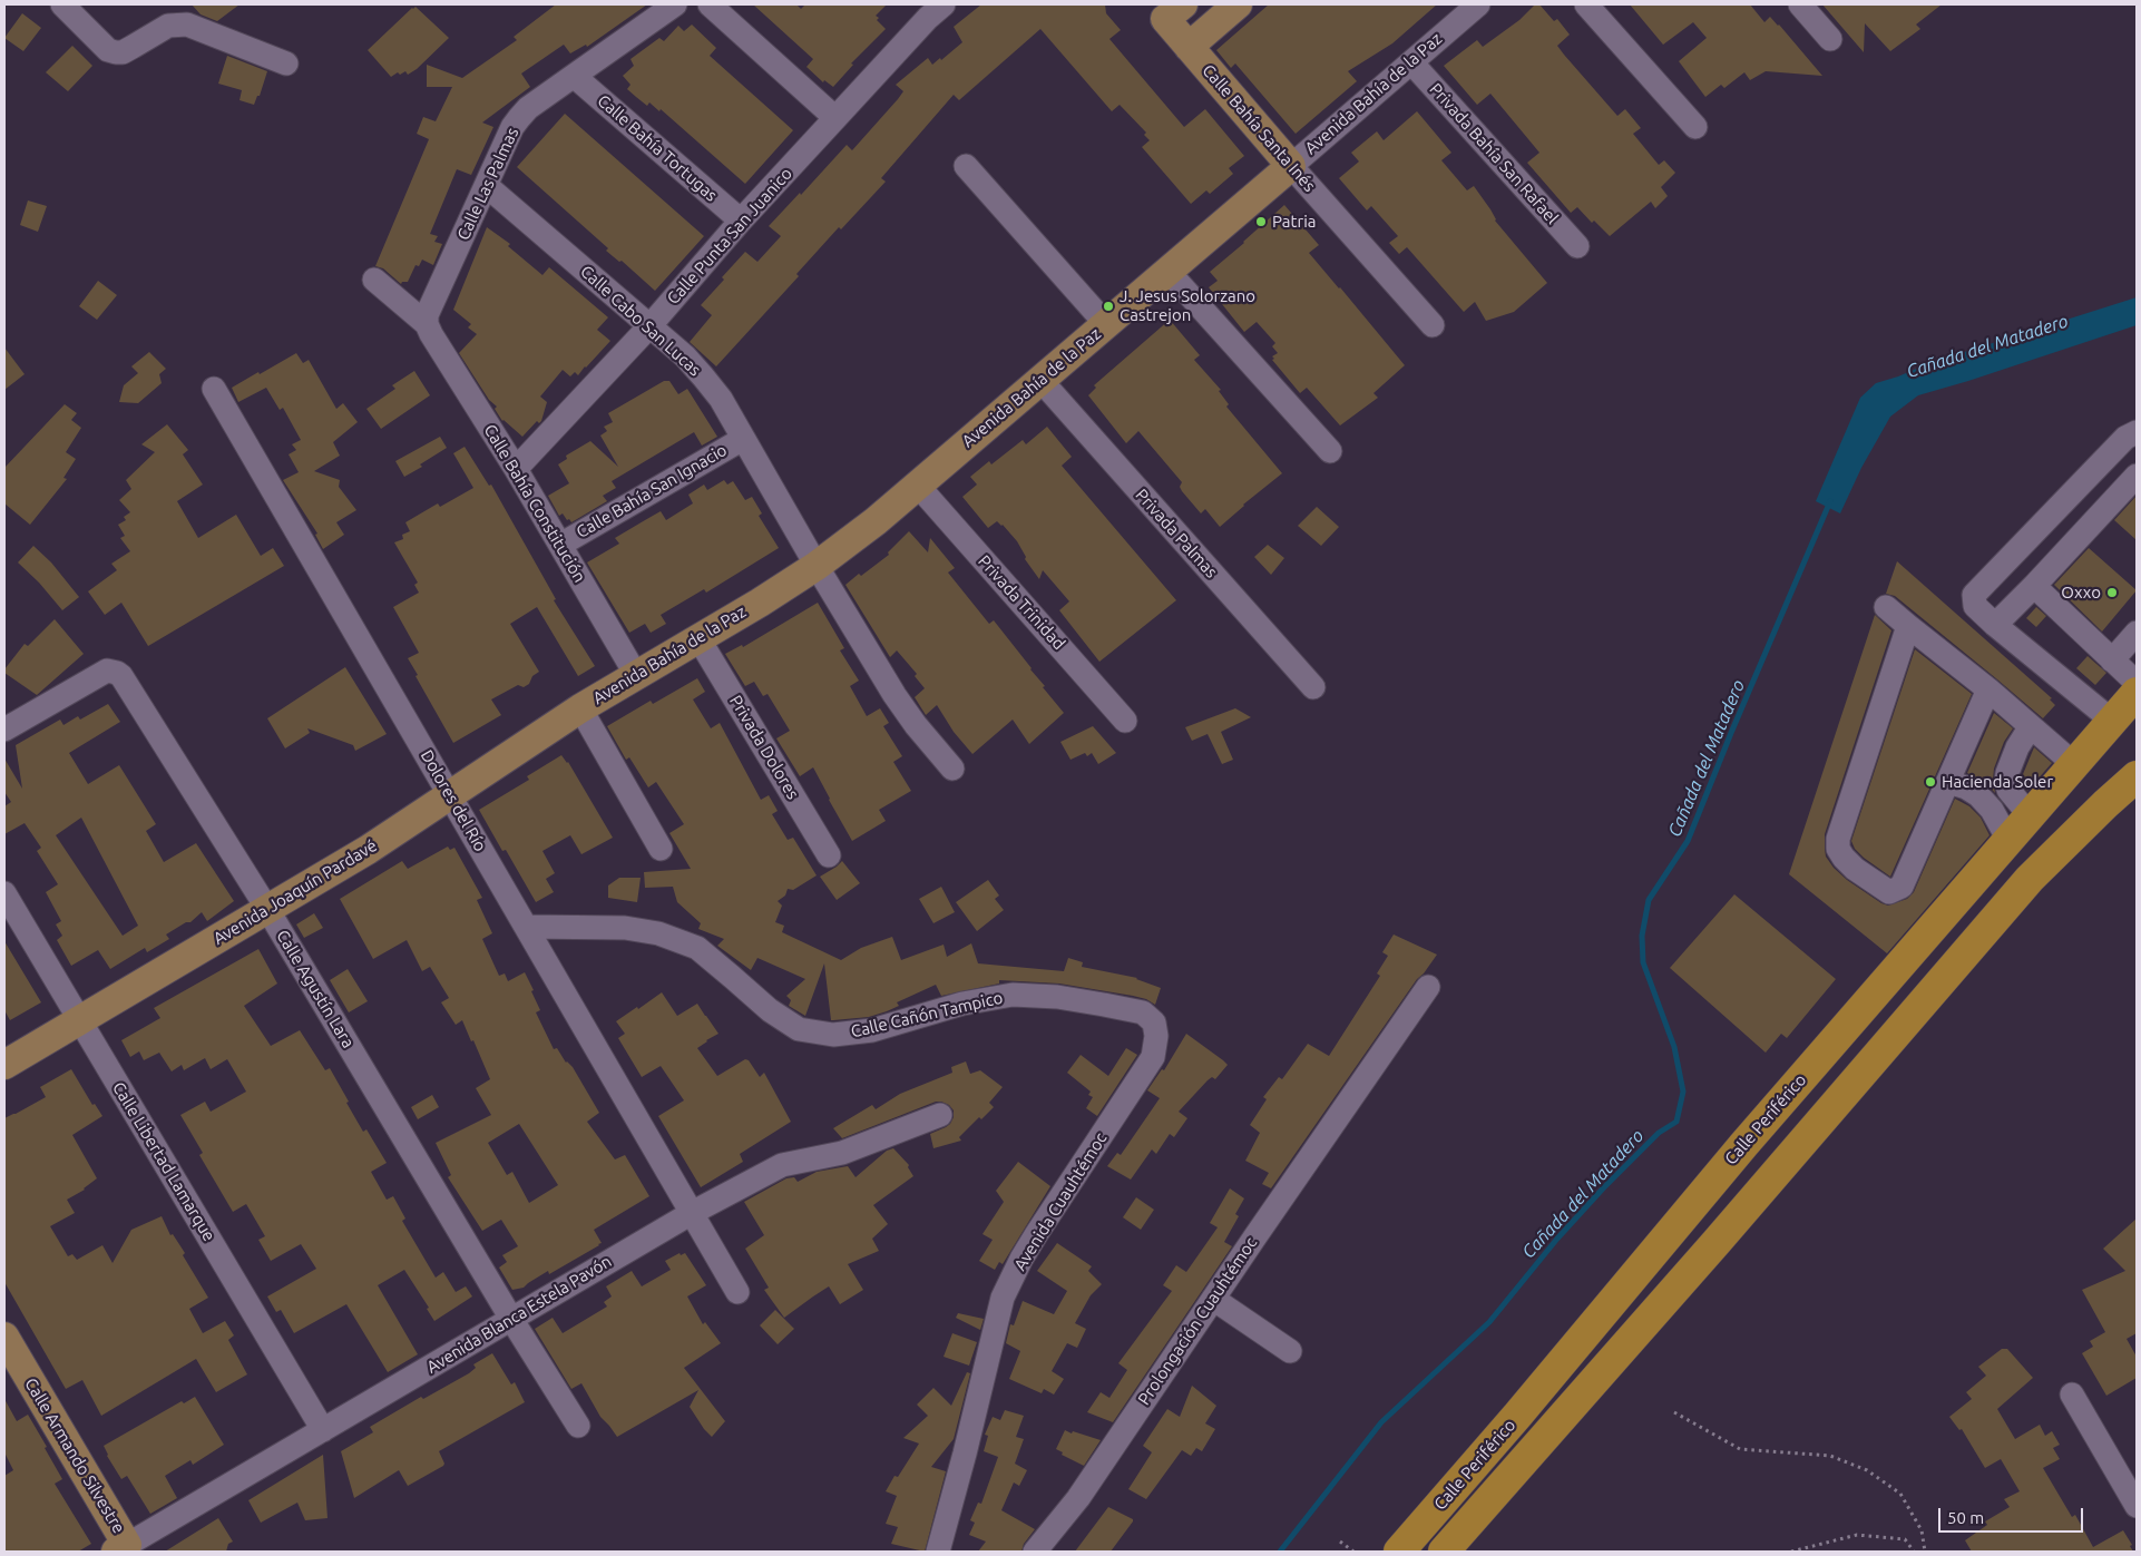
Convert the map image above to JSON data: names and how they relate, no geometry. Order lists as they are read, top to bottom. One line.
{"streets":{"highway":["Calle Periférico"],"main road":["Avenida Bahía de la Paz","Calle Bahía Santa Inés","Avenida Joaquín Pardavé","Calle Armando Silvestre"],"street":["Calle Bahía Tortugas","Privada Bahía San Rafael","Calle Las Palmas","Calle Punta San Juanico","Calle Cabo San Lucas","Calle Bahía San Ignacio","Calle Bahía Constitución","Privada Palmas","Privada Trinidad","Privada Dolores","Dolores del Río","Calle Agustín Lara","Calle Cañón Tampico","Calle Libertad Lamarque","Avenida Cuauhtémoc","Avenida Blanca Estela Pavón","Prolongación Cuauhtémoc"]},"crossings":[["Avenida Bahía de la Paz","Calle Bahía Santa Inés"],["Avenida Bahía de la Paz","Privada Bahía San Rafael"],["Avenida Bahía de la Paz","Calle Cabo San Lucas"],["Avenida Bahía de la Paz","Calle Bahía Constitución"],["Avenida Bahía de la Paz","Privada Palmas"],["Avenida Bahía de la Paz","Privada Trinidad"],["Avenida Bahía de la Paz","Privada Dolores"],["Avenida Bahía de la Paz","Avenida Joaquín Pardavé"],["Calle Bahía Tortugas","Calle Las Palmas"],["Calle Bahía Tortugas","Calle Punta San Juanico"],["Calle Las Palmas","Calle Cabo San Lucas"],["Calle Las Palmas","Calle Bahía Constitución"],["Calle Punta San Juanico","Calle Cabo San Lucas"],["Calle Punta San Juanico","Calle Bahía Constitución"],["Calle Cabo San Lucas","Calle Bahía San Ignacio"],["Calle Bahía San Ignacio","Calle Bahía Constitución"],["Dolores del Río","Avenida Joaquín Pardavé"],["Dolores del Río","Calle Cañón Tampico"],["Dolores del Río","Avenida Blanca Estela Pavón"],["Avenida Joaquín Pardavé","Calle Agustín Lara"],["Avenida Joaquín Pardavé","Calle Libertad Lamarque"],["Calle Agustín Lara","Avenida Blanca Estela Pavón"],["Calle Cañón Tampico","Avenida Cuauhtémoc"],["Calle Libertad Lamarque","Avenida Blanca Estela Pavón"],["Avenida Blanca Estela Pavón","Calle Armando Silvestre"]],"water":["Cañada del Matadero"],"places":["Patria","J. Jesus Solorzano Castrejon","Oxxo","Hacienda Soler"],"scale_bar":"50 m"}
